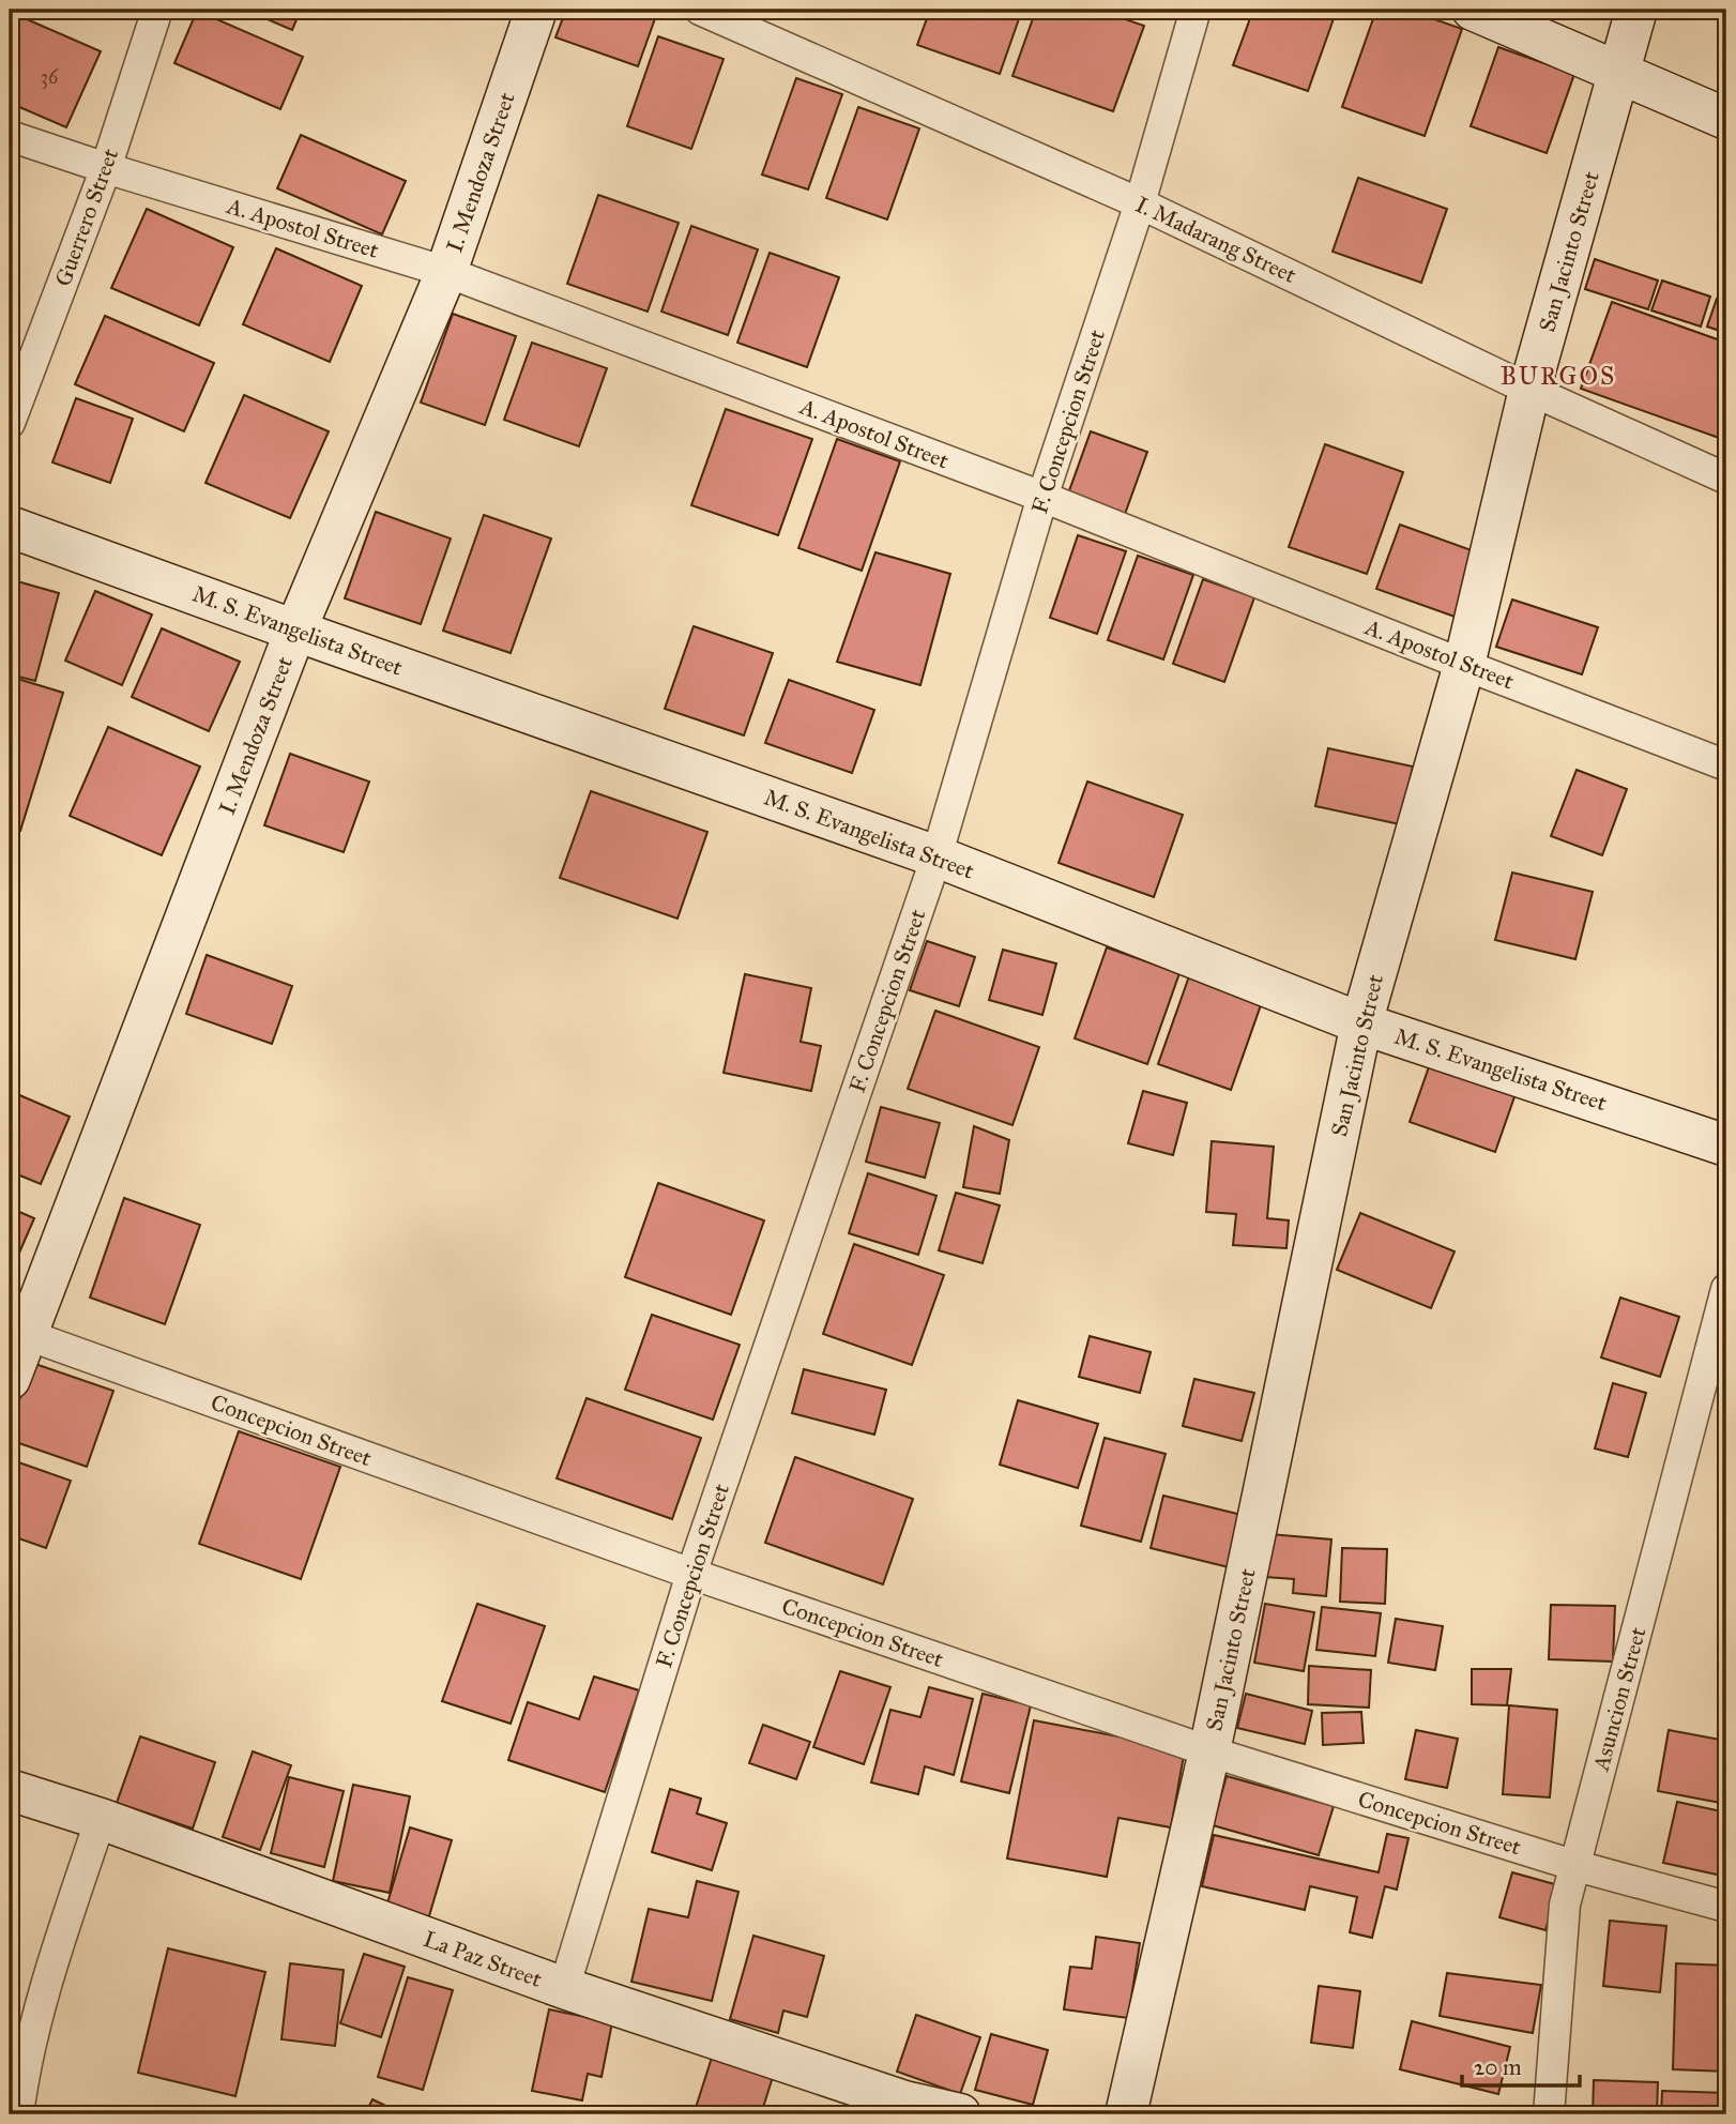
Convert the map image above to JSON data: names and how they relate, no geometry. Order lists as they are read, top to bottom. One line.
{"streets":{"street":["I. Mendoza Street","Guerrero Street","A. Apostol Street","I. Madarang Street","San Jacinto Street","F. Concepcion Street","M. S. Evangelista Street","Concepcion Street","Asuncion Street","La Paz Street"]},"crossings":[["I. Mendoza Street","A. Apostol Street"],["I. Mendoza Street","M. S. Evangelista Street"],["I. Mendoza Street","Concepcion Street"],["Guerrero Street","A. Apostol Street"],["A. Apostol Street","San Jacinto Street"],["A. Apostol Street","F. Concepcion Street"],["I. Madarang Street","San Jacinto Street"],["I. Madarang Street","F. Concepcion Street"],["San Jacinto Street","M. S. Evangelista Street"],["San Jacinto Street","Concepcion Street"],["F. Concepcion Street","M. S. Evangelista Street"],["F. Concepcion Street","Concepcion Street"],["F. Concepcion Street","La Paz Street"],["Concepcion Street","Asuncion Street"]],"districts":["BURGOS"],"house_numbers":["36"],"scale_bar":"20 m"}
